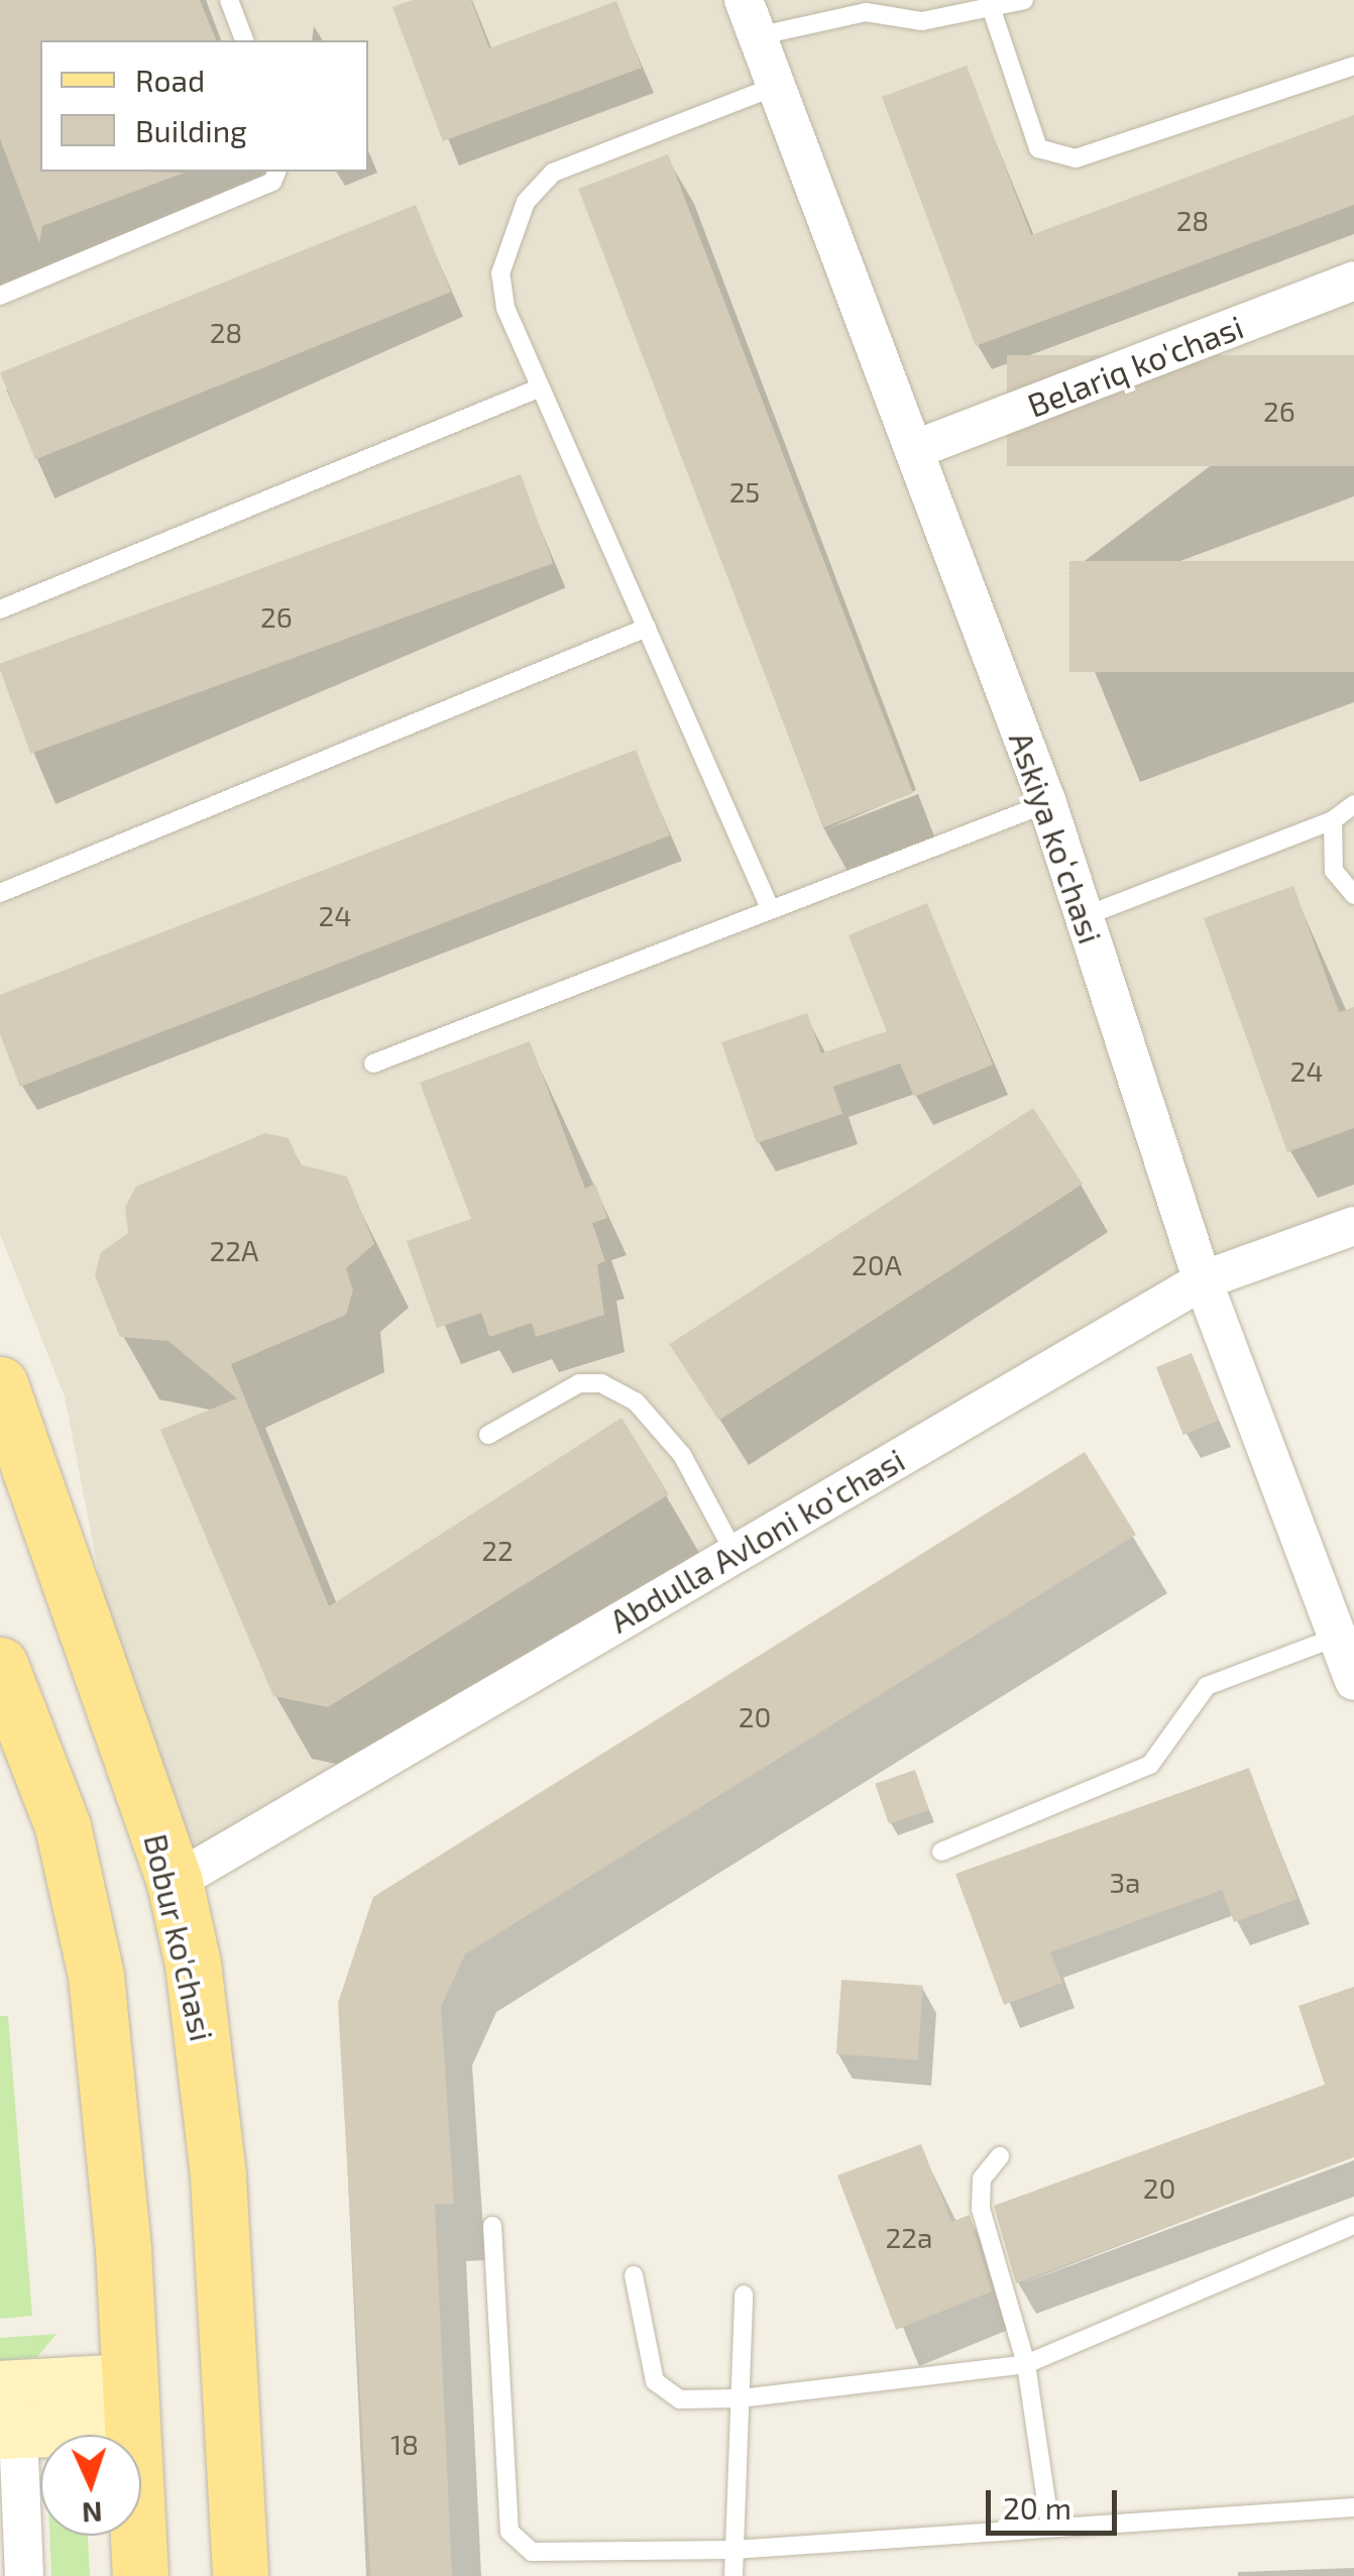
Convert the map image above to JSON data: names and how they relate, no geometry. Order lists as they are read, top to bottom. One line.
{"streets":{"main road":["Bobur ko'chasi"],"street":["Belariq ko'chasi","Askiya koʻchasi","Abdulla Avloni ko'chasi"]},"crossings":[["Belariq ko'chasi","Askiya koʻchasi"],["Askiya koʻchasi","Abdulla Avloni ko'chasi"],["Abdulla Avloni ko'chasi","Bobur ko'chasi"]],"house_numbers":["28","28","26","25","26","24","24","22А","20A","22","20","3а","20","22а","18"],"legend":["Road","Building"],"scale_bar":"20 m","north":"bottom"}
